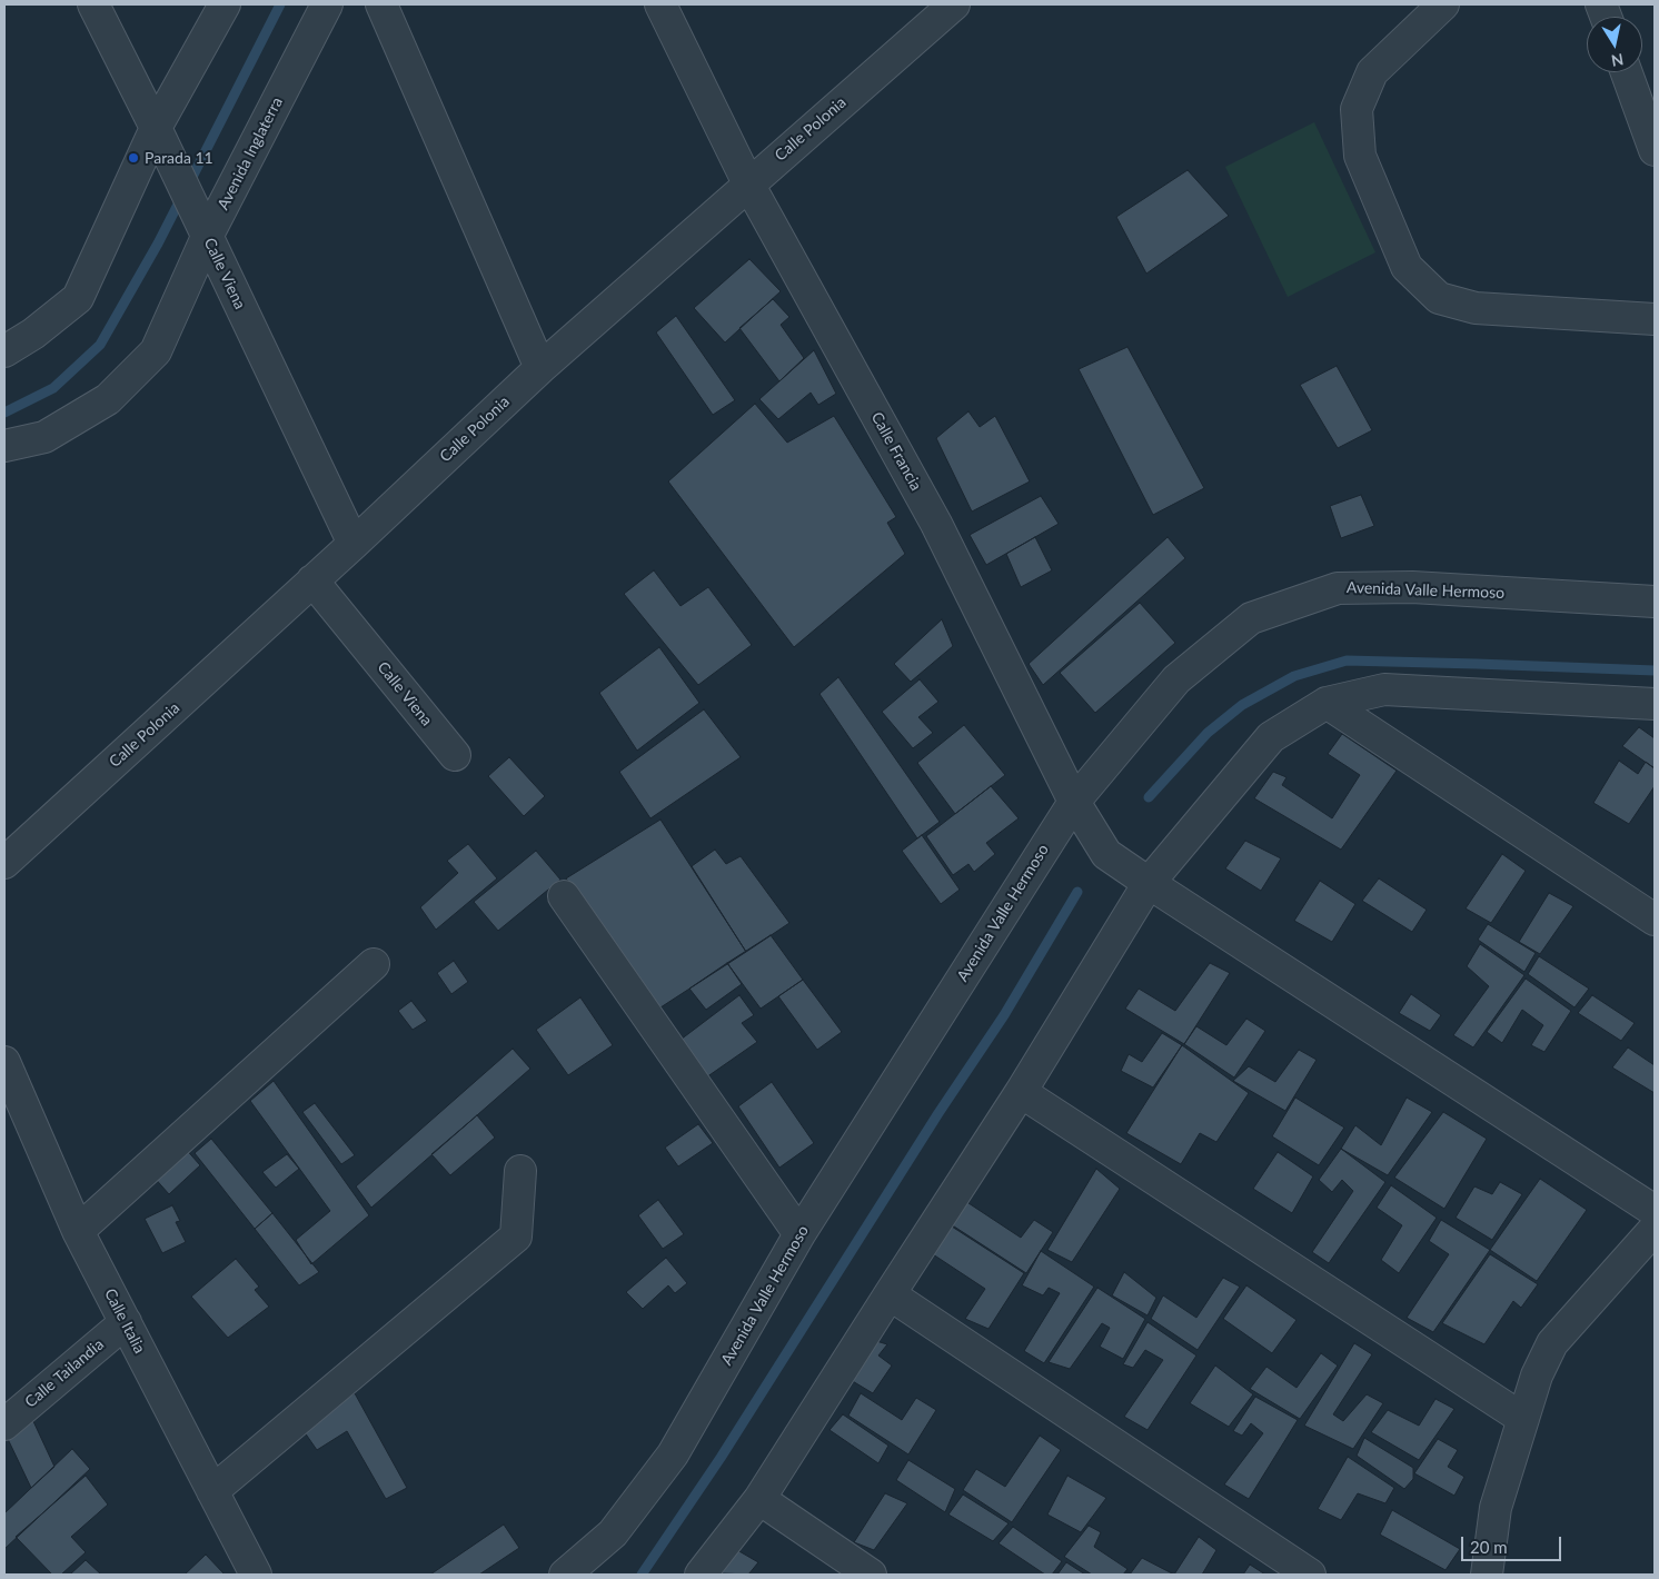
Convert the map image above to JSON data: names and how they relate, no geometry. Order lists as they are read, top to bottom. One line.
{"streets":{"street":["Calle Polonia","Avenida Inglaterra","Calle Viena","Calle Francia","Avenida Valle Hermoso","Calle Italia","Calle Tailandia"]},"crossings":[["Calle Polonia","Calle Viena"],["Calle Polonia","Calle Francia"],["Avenida Inglaterra","Calle Viena"],["Calle Francia","Avenida Valle Hermoso"],["Calle Italia","Calle Tailandia"]],"places":["Parada 11"],"scale_bar":"20 m","north":"bottom"}
